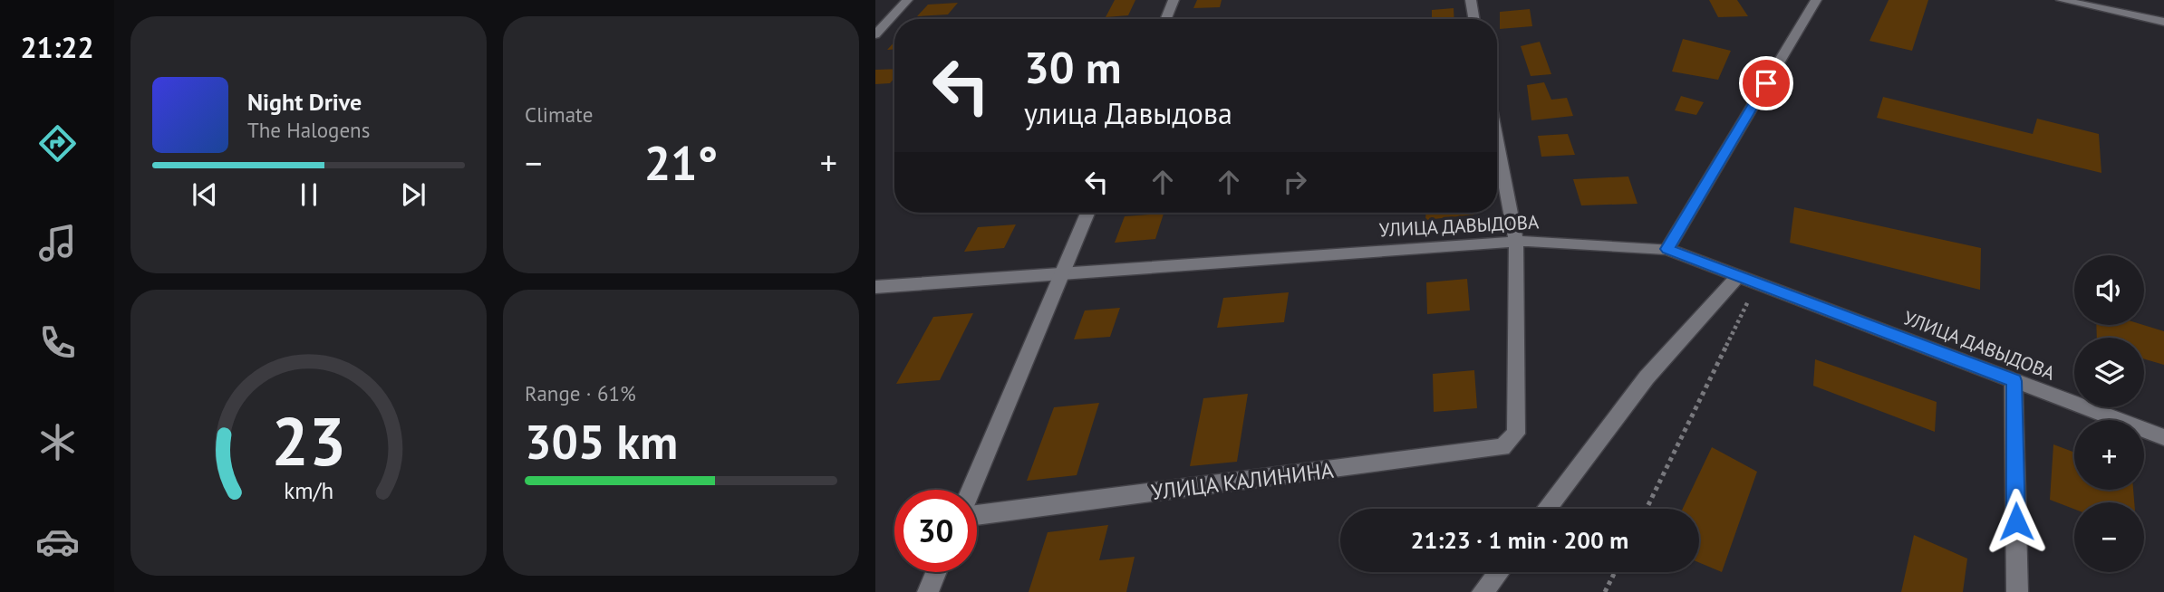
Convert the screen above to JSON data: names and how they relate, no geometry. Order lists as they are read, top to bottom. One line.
{"streets":{"street":["УЛИЦА ДАВЫДОВА","УЛИЦА КАЛИНИНА"]},"crossings":[["УЛИЦА ДАВЫДОВА","УЛИЦА КАЛИНИНА"]],"page":{"tabs":"21:22","tile":["Climate",["Range · 61%","305 km"]],"turn":["30 m","улица Давыдова"],"song":["Night Drive","The Halogens"],"heat":["−","21°","+"],"map_buttons":["+","−"],"limit":"30","trip":"21:23 · 1 min · 200 m","gauge":["23","km/h"]}}
